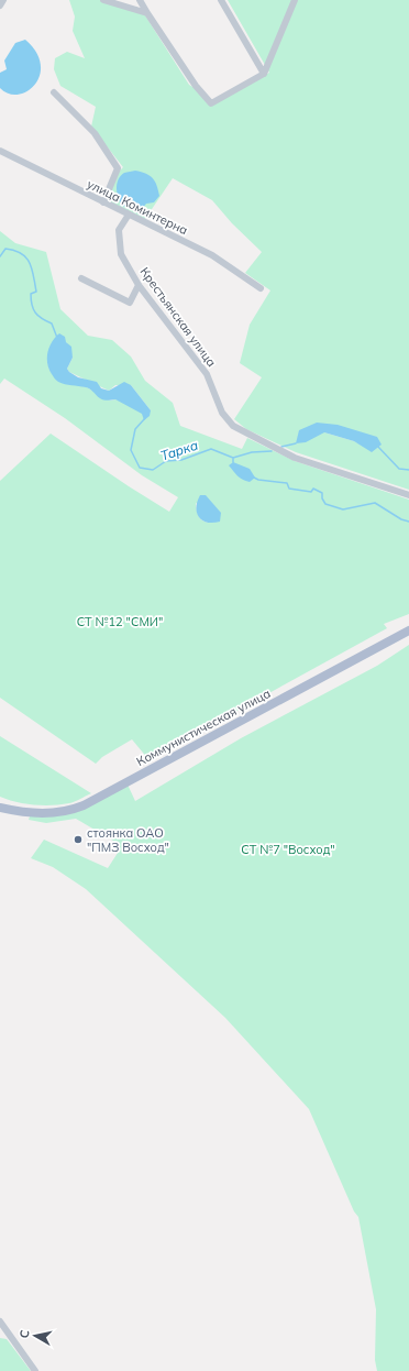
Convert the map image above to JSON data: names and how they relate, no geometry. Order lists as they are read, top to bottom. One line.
{"streets":{"main road":["Коммунистическая улица"],"street":["улица Коминтерна","Крестьянская улица"]},"crossings":[["улица Коминтерна","Крестьянская улица"]],"water":["Тарка"],"parks":["СТ №12 \"СМИ\"","СТ №7 \"Восход\""],"places":["стоянка ОАО \"ПМЗ Восход\""],"north":"left"}
